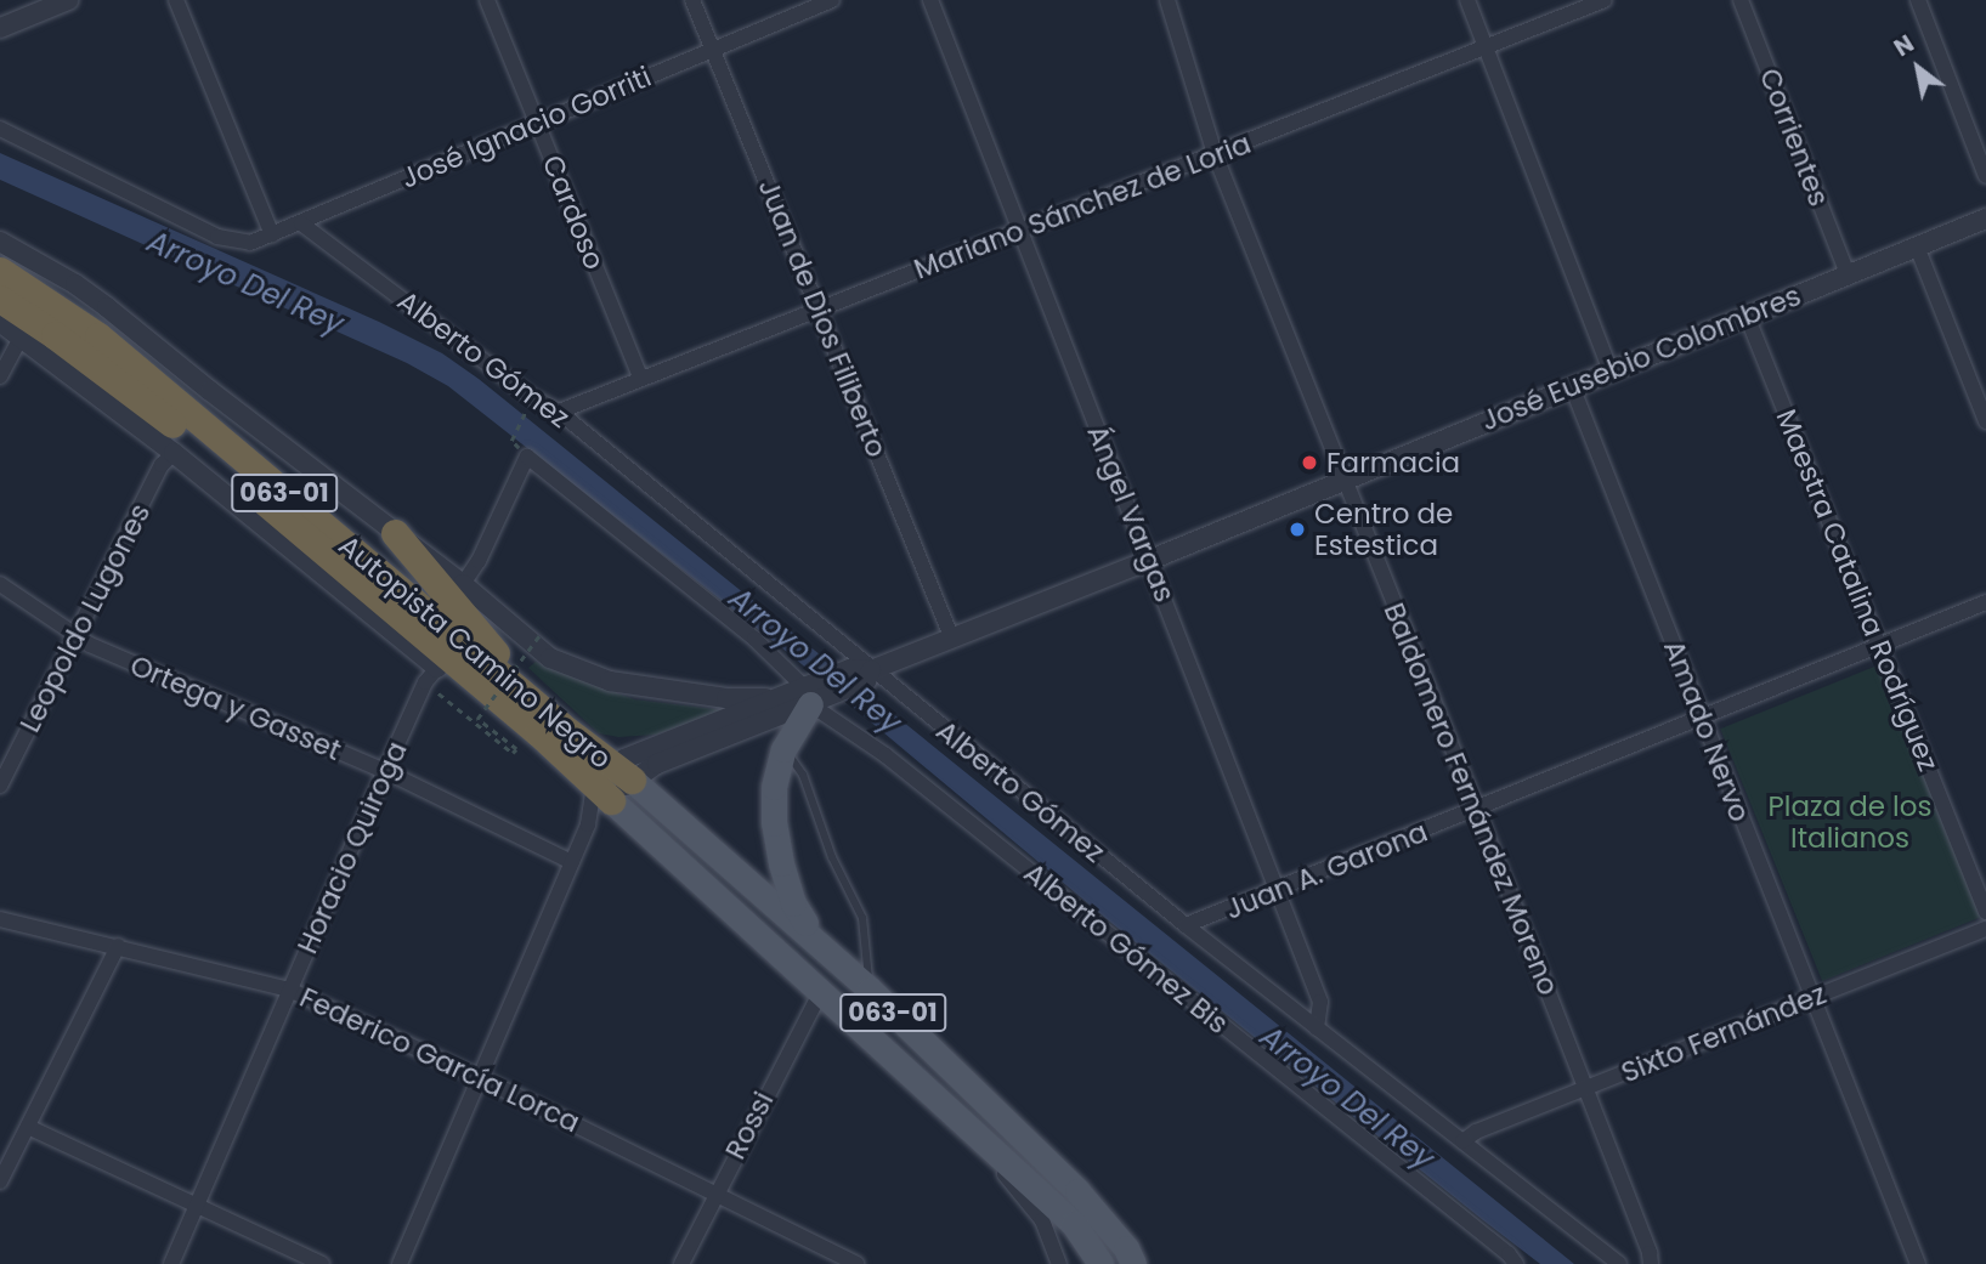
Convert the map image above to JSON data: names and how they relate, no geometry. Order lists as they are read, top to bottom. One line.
{"streets":{"highway":["063-01","Autopista Camino Negro"],"street":["José Ignacio Gorriti","Corrientes","Mariano Sánchez de Loria","Cardoso","Juan de Dios Filiberto","José Eusebio Colombres","Alberto Gómez","Ángel Vargas","Maestra Catalina Rodríguez","Leopoldo Lugones","Ortega y Gasset","Amado Nervo","Baldomero Fernández Moreno","Horacio Quiroga","Juan A. Garona","Alberto Gómez Bis","Sixto Fernández","Federico García Lorca","Rossi"]},"crossings":[["José Ignacio Gorriti","Cardoso"],["José Ignacio Gorriti","Juan de Dios Filiberto"],["José Ignacio Gorriti","Alberto Gómez"],["Corrientes","José Eusebio Colombres"],["Mariano Sánchez de Loria","Cardoso"],["Mariano Sánchez de Loria","Juan de Dios Filiberto"],["Mariano Sánchez de Loria","Alberto Gómez"],["Mariano Sánchez de Loria","Ángel Vargas"],["Mariano Sánchez de Loria","Baldomero Fernández Moreno"],["Juan de Dios Filiberto","José Eusebio Colombres"],["José Eusebio Colombres","Alberto Gómez"],["José Eusebio Colombres","063-01"],["José Eusebio Colombres","Ángel Vargas"],["José Eusebio Colombres","Maestra Catalina Rodríguez"],["José Eusebio Colombres","Autopista Camino Negro"],["José Eusebio Colombres","Amado Nervo"],["José Eusebio Colombres","Baldomero Fernández Moreno"],["José Eusebio Colombres","Alberto Gómez Bis"],["Alberto Gómez","Ángel Vargas"],["Alberto Gómez","Juan A. Garona"],["Alberto Gómez","Sixto Fernández"],["063-01","Autopista Camino Negro"],["063-01","Rossi"],["Ángel Vargas","Juan A. Garona"],["Maestra Catalina Rodríguez","Juan A. Garona"],["Leopoldo Lugones","Ortega y Gasset"],["Ortega y Gasset","Horacio Quiroga"],["Amado Nervo","Juan A. Garona"],["Amado Nervo","Sixto Fernández"],["Baldomero Fernández Moreno","Juan A. Garona"],["Baldomero Fernández Moreno","Sixto Fernández"],["Horacio Quiroga","Federico García Lorca"],["Federico García Lorca","Rossi"]],"water":["Arroyo Del Rey"],"parks":["Plaza de los Italianos"],"places":["Farmacia","Centro de Estestica"],"north":"top left"}
